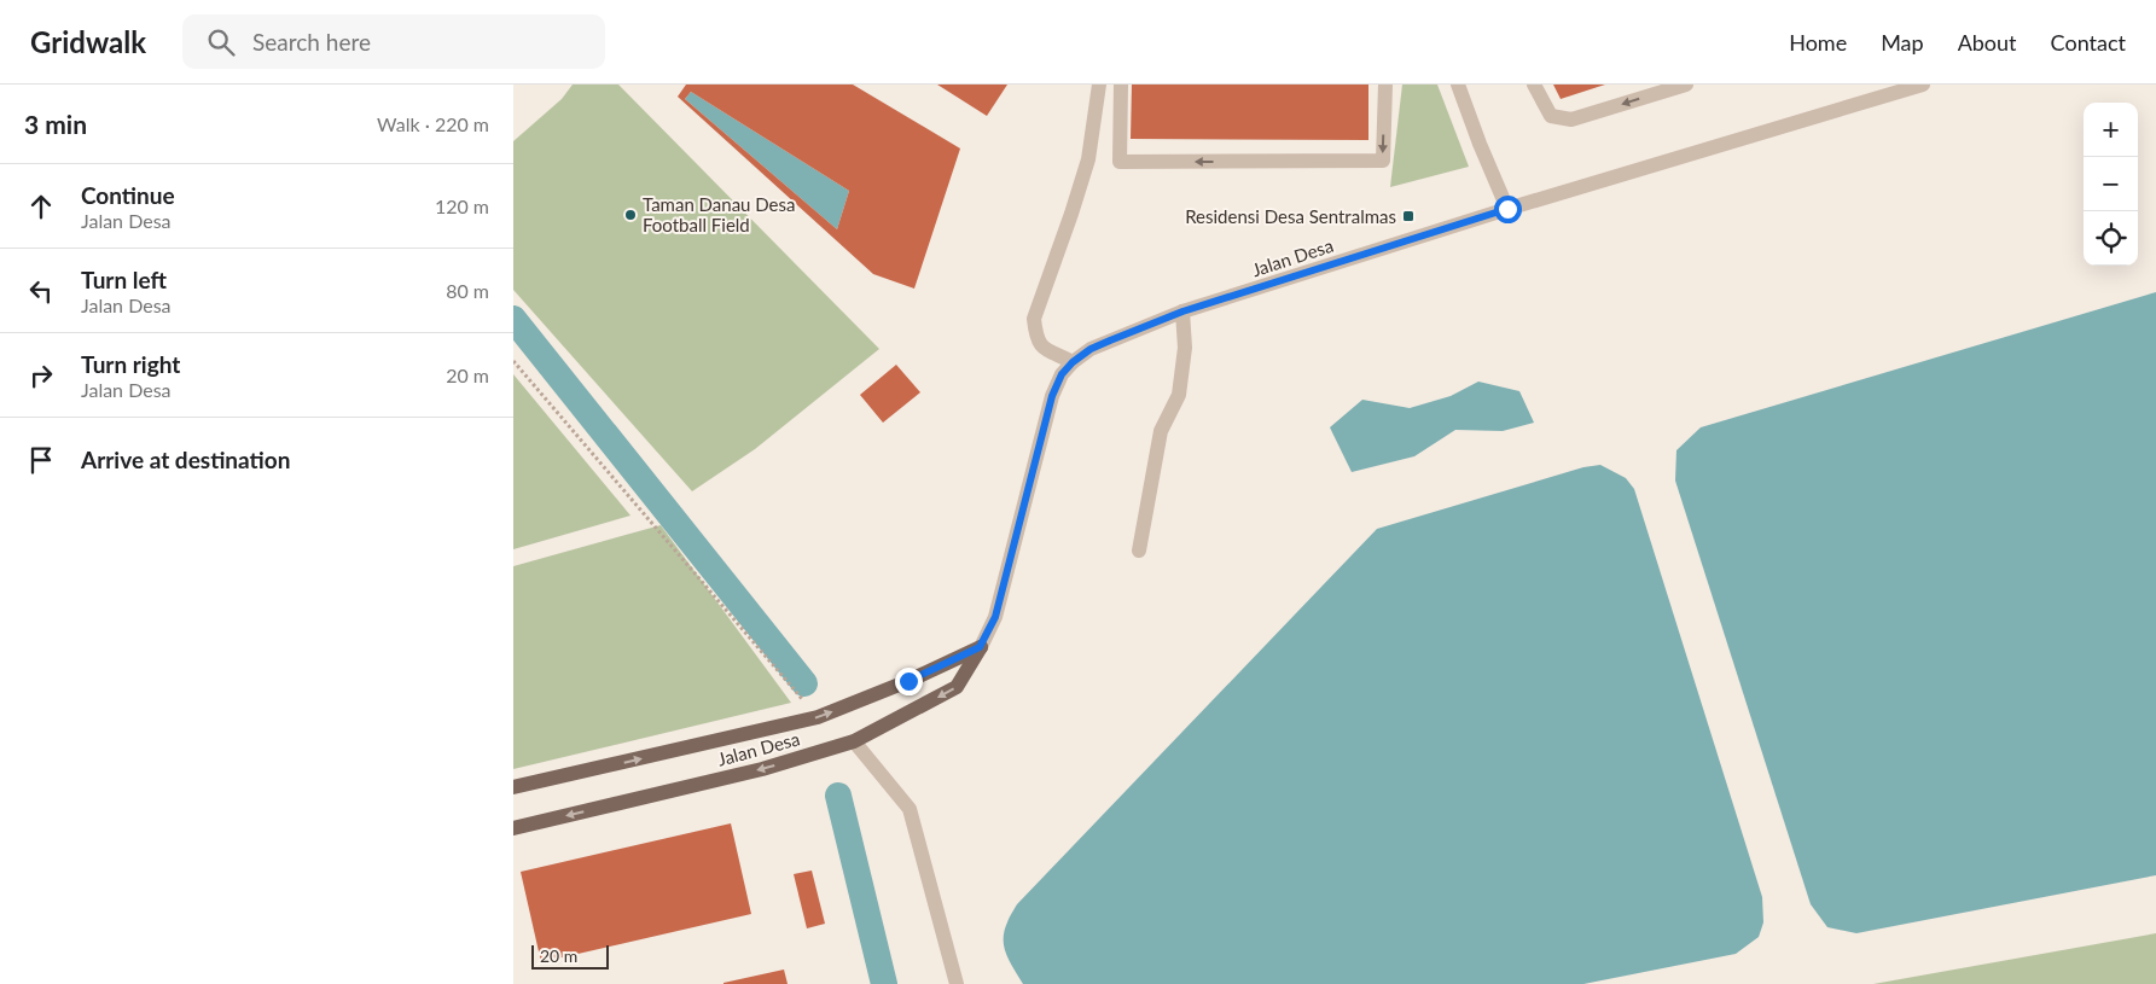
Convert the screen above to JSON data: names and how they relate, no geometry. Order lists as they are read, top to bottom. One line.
{"streets":{"main road":["Jalan Desa"]},"places":{"other":["Taman Danau Desa Football Field"],"transit":["Residensi Desa Sentralmas"]},"scale_bar":"20 m","page":{"header":"Gridwalk","search":"Search here","nav":["Home","Map","About","Contact"],"heading":["3 min","Walk · 220 m"],"map_buttons":["+","−"],"list":[["Continue","Jalan Desa","120 m"],["Turn left","Jalan Desa","80 m"],["Turn right","Jalan Desa","20 m"],"Arrive at destination"],"scale":"20 m"}}
